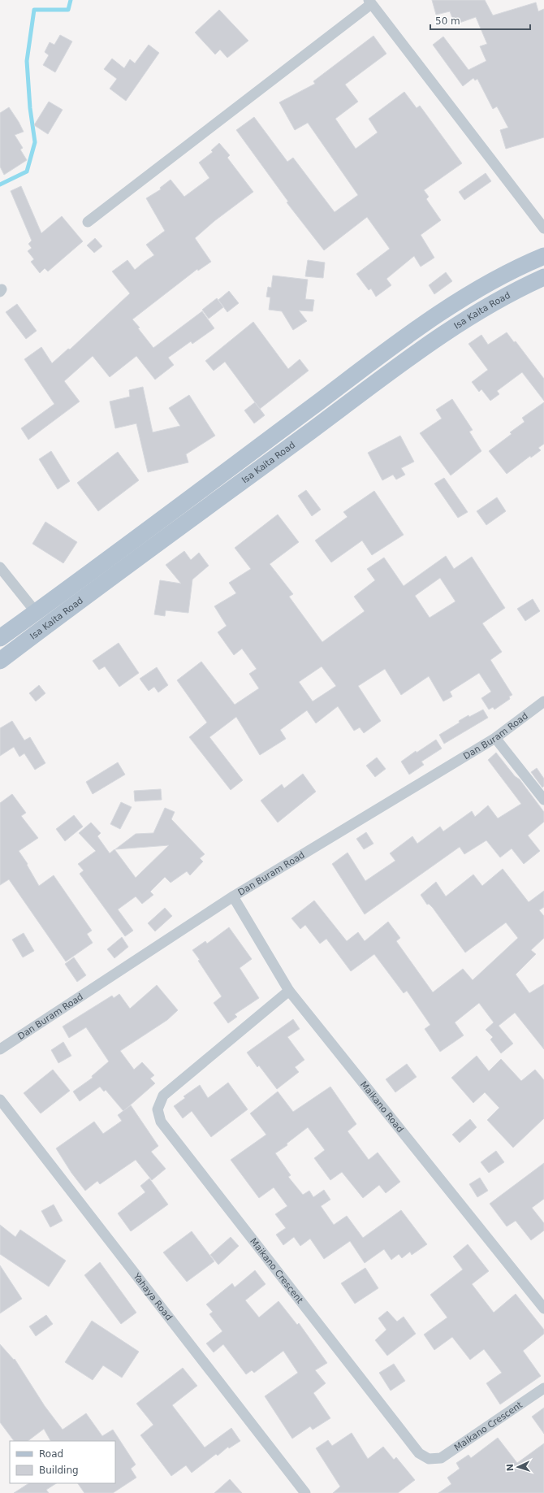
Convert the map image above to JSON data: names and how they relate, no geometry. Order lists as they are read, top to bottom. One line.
{"streets":{"main road":["Isa Kaita Road"],"street":["Dan Buram Road","Maikano Road","Maikano Crescent","Yahaya Road"]},"crossings":[["Dan Buram Road","Maikano Road"],["Maikano Road","Maikano Crescent"]],"legend":["Road","Building"],"scale_bar":"50 m","north":"left"}
